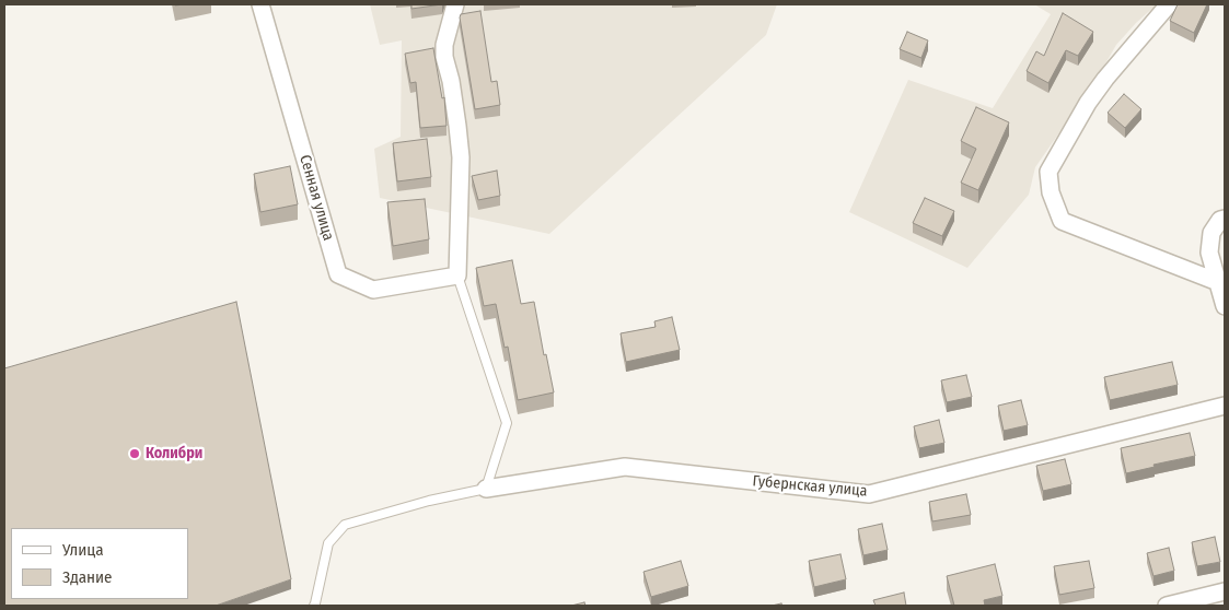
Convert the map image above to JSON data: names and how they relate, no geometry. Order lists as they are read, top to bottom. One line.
{"streets":{"street":["Сенная улица","Губернская улица"]},"places":["Колибри"],"legend":["Улица","Здание"]}
